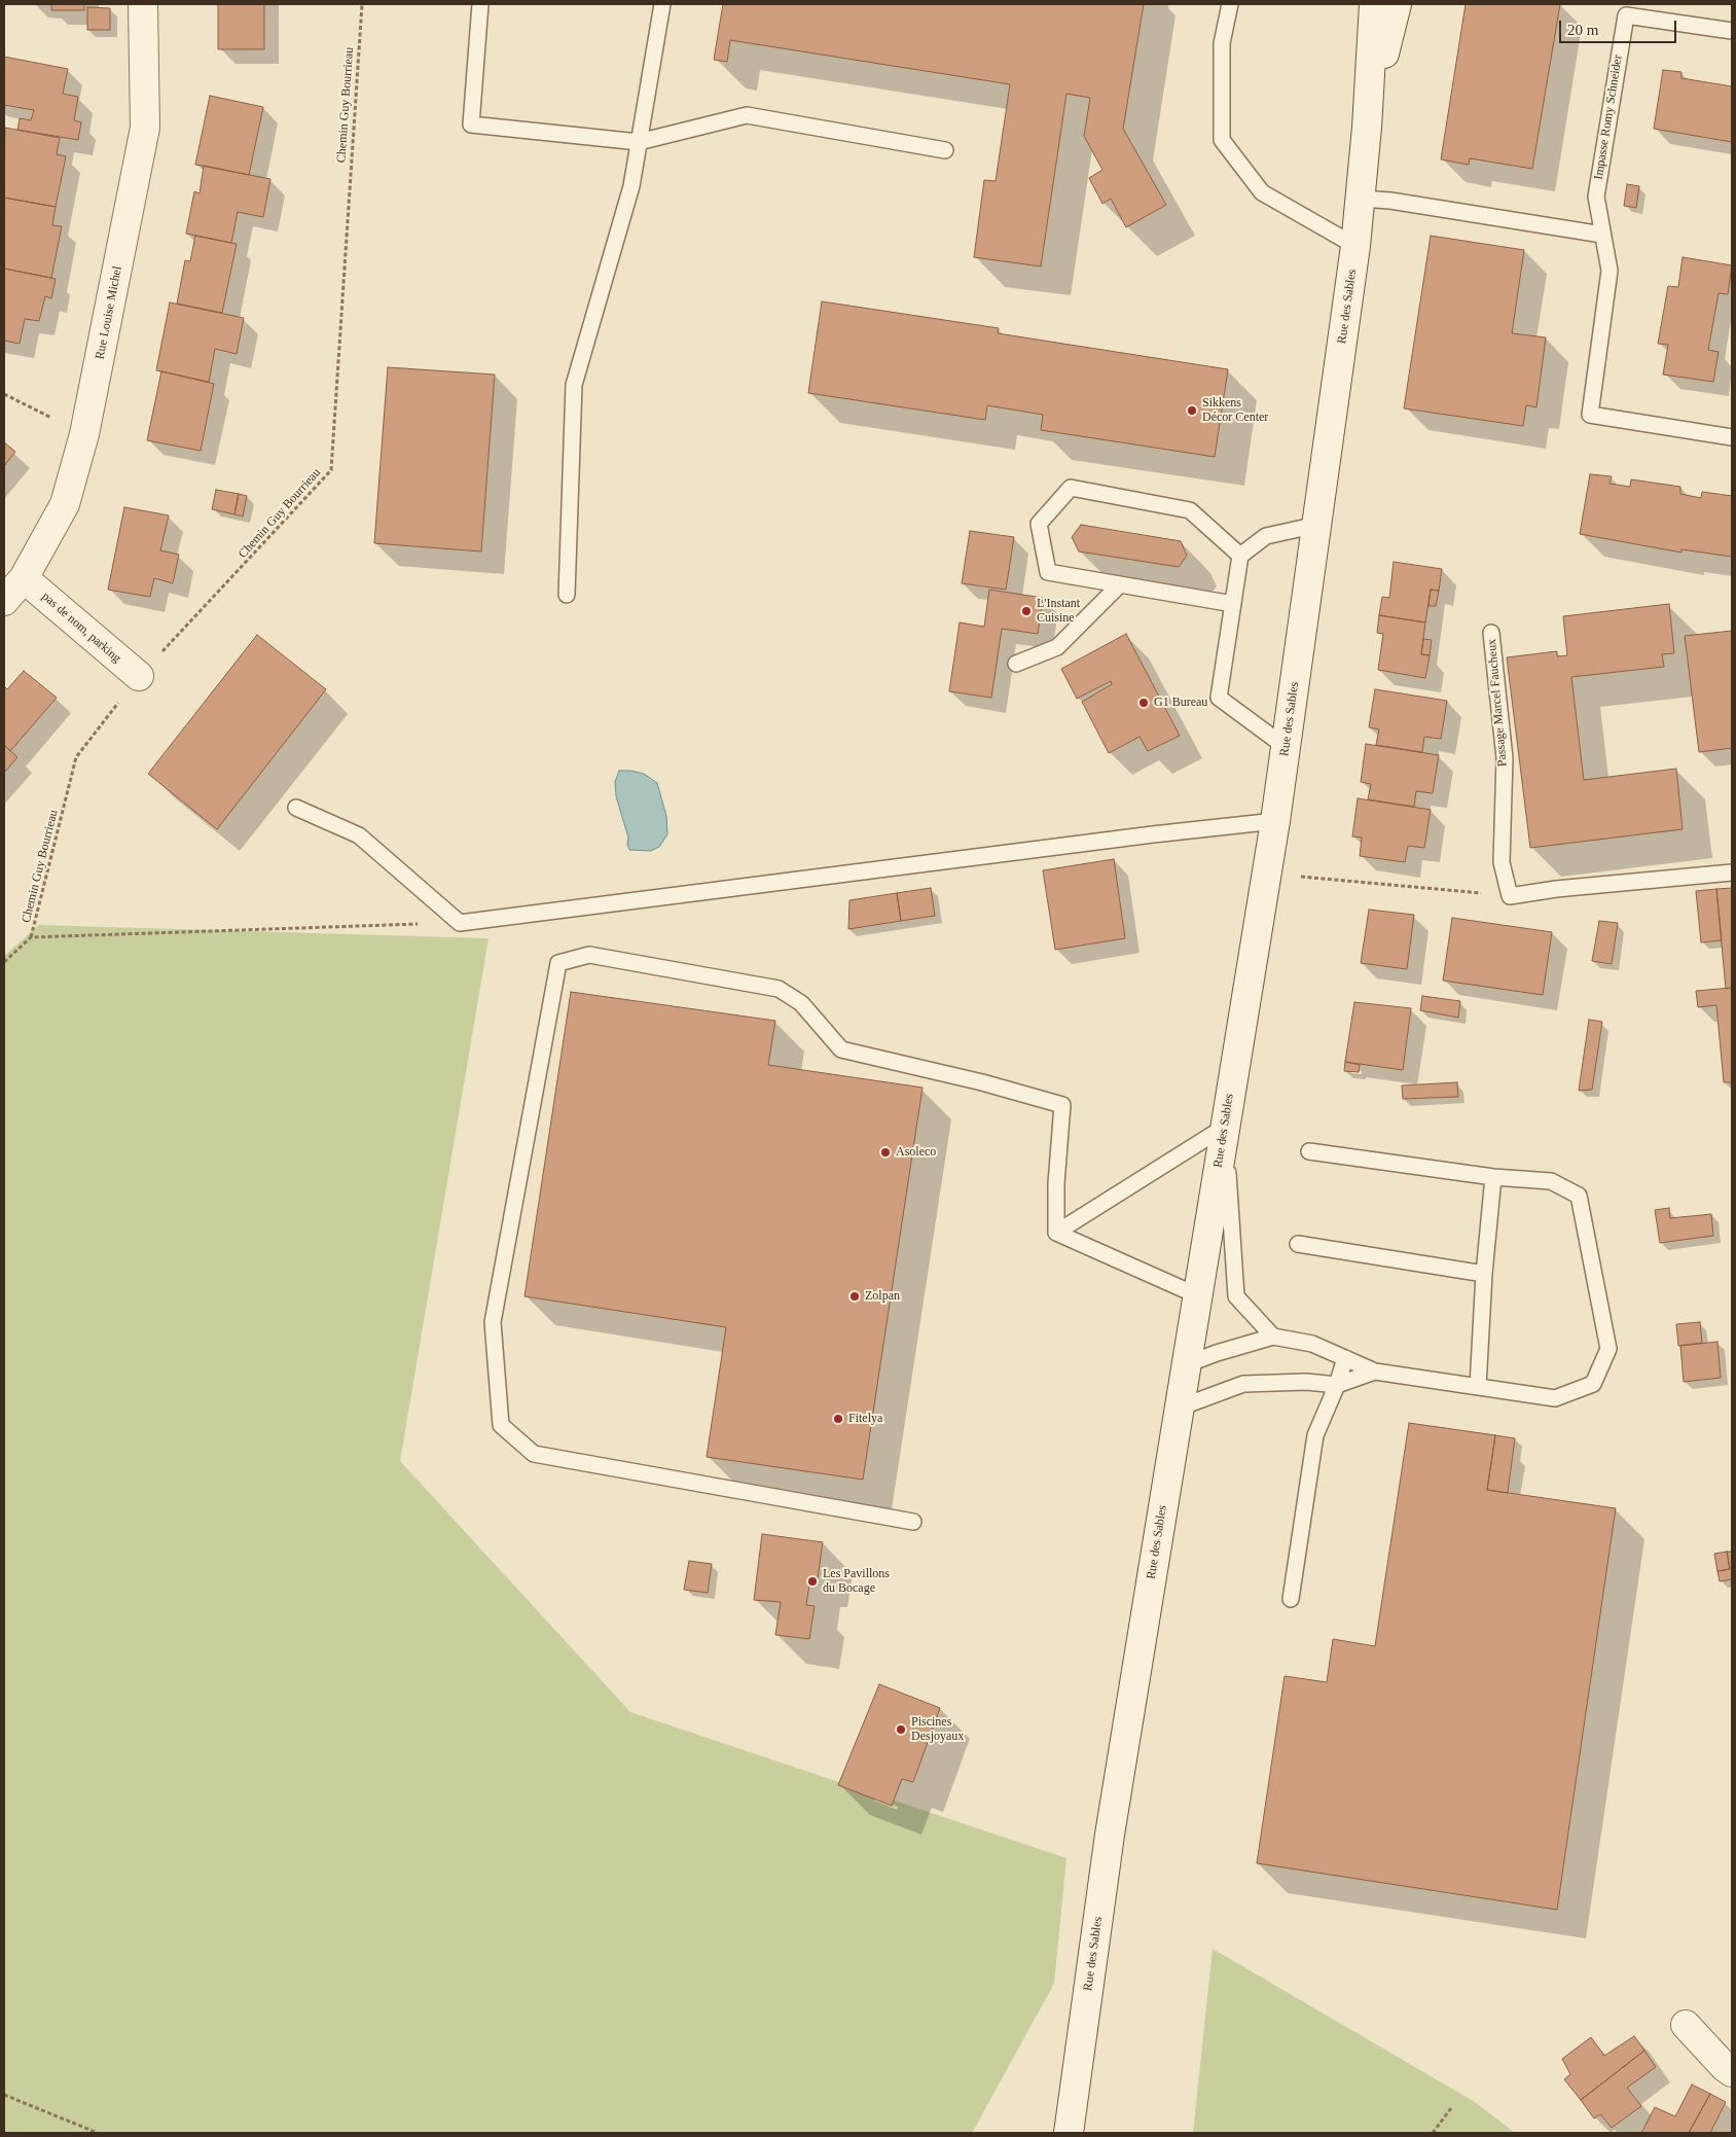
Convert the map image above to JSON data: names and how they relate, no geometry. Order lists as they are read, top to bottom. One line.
{"streets":{"main road":["Rue des Sables","Rue Louise Michel","pas de nom, parking"],"lane":["Impasse Romy Schneider","Passage Marcel Faucheux"],"path":["Chemin Guy Bourrieau"]},"crossings":[["Chemin Guy Bourrieau","pas de nom, parking"],["Rue Louise Michel","pas de nom, parking"]],"places":["Sikkens Décor Center","L'Instant Cuisine","G1 Bureau","Asoleco","Zolpan","Fitelya","Les Pavillons du Bocage","Piscines Desjoyaux"],"scale_bar":"20 m"}
